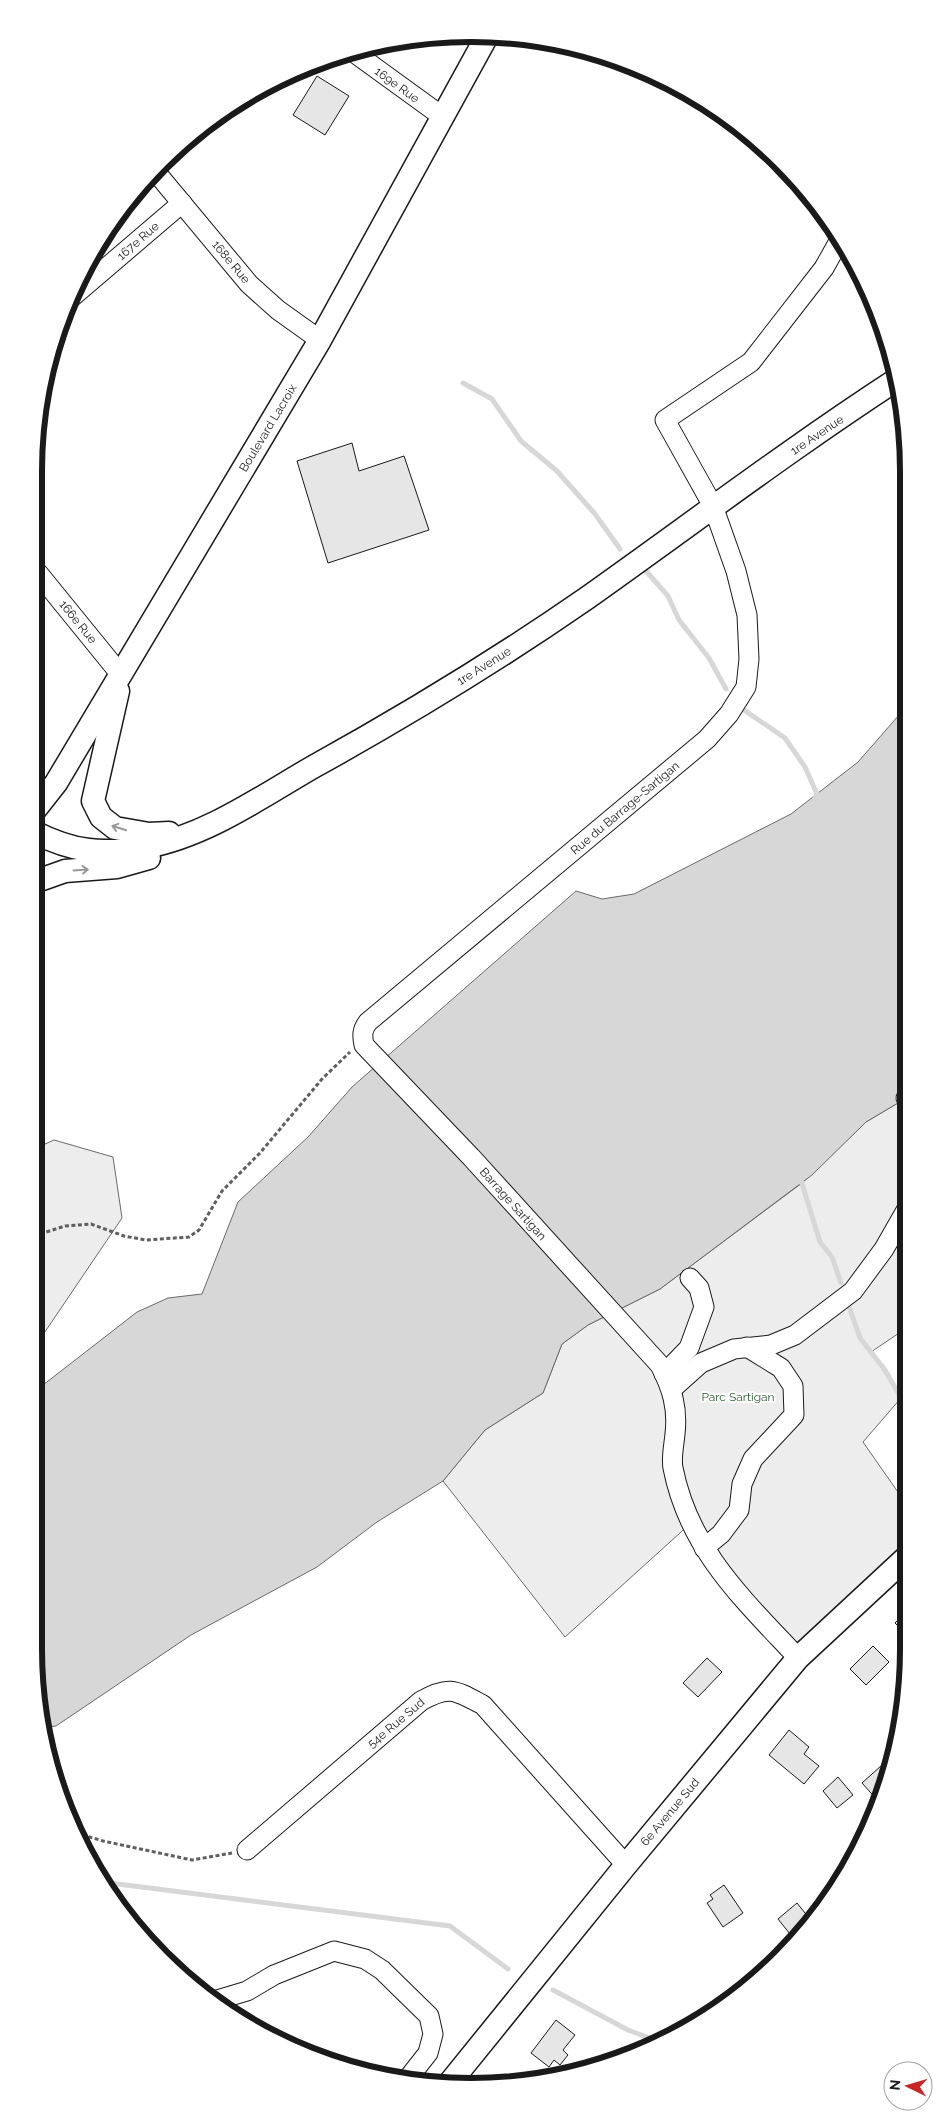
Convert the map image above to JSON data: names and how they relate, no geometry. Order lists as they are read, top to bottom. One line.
{"streets":{"main road":["Boulevard Lacroix","1re Avenue","6e Avenue Sud"],"street":["169e Rue","167e Rue","168e Rue","166e Rue","Rue du Barrage-Sartigan","Barrage Sartigan","54e Rue Sud"]},"crossings":[["169e Rue","Boulevard Lacroix"],["167e Rue","168e Rue"],["168e Rue","Boulevard Lacroix"],["Boulevard Lacroix","166e Rue"],["1re Avenue","Rue du Barrage-Sartigan"],["Rue du Barrage-Sartigan","Barrage Sartigan"],["54e Rue Sud","6e Avenue Sud"]],"parks":["Parc Sartigan"],"north":"left"}
